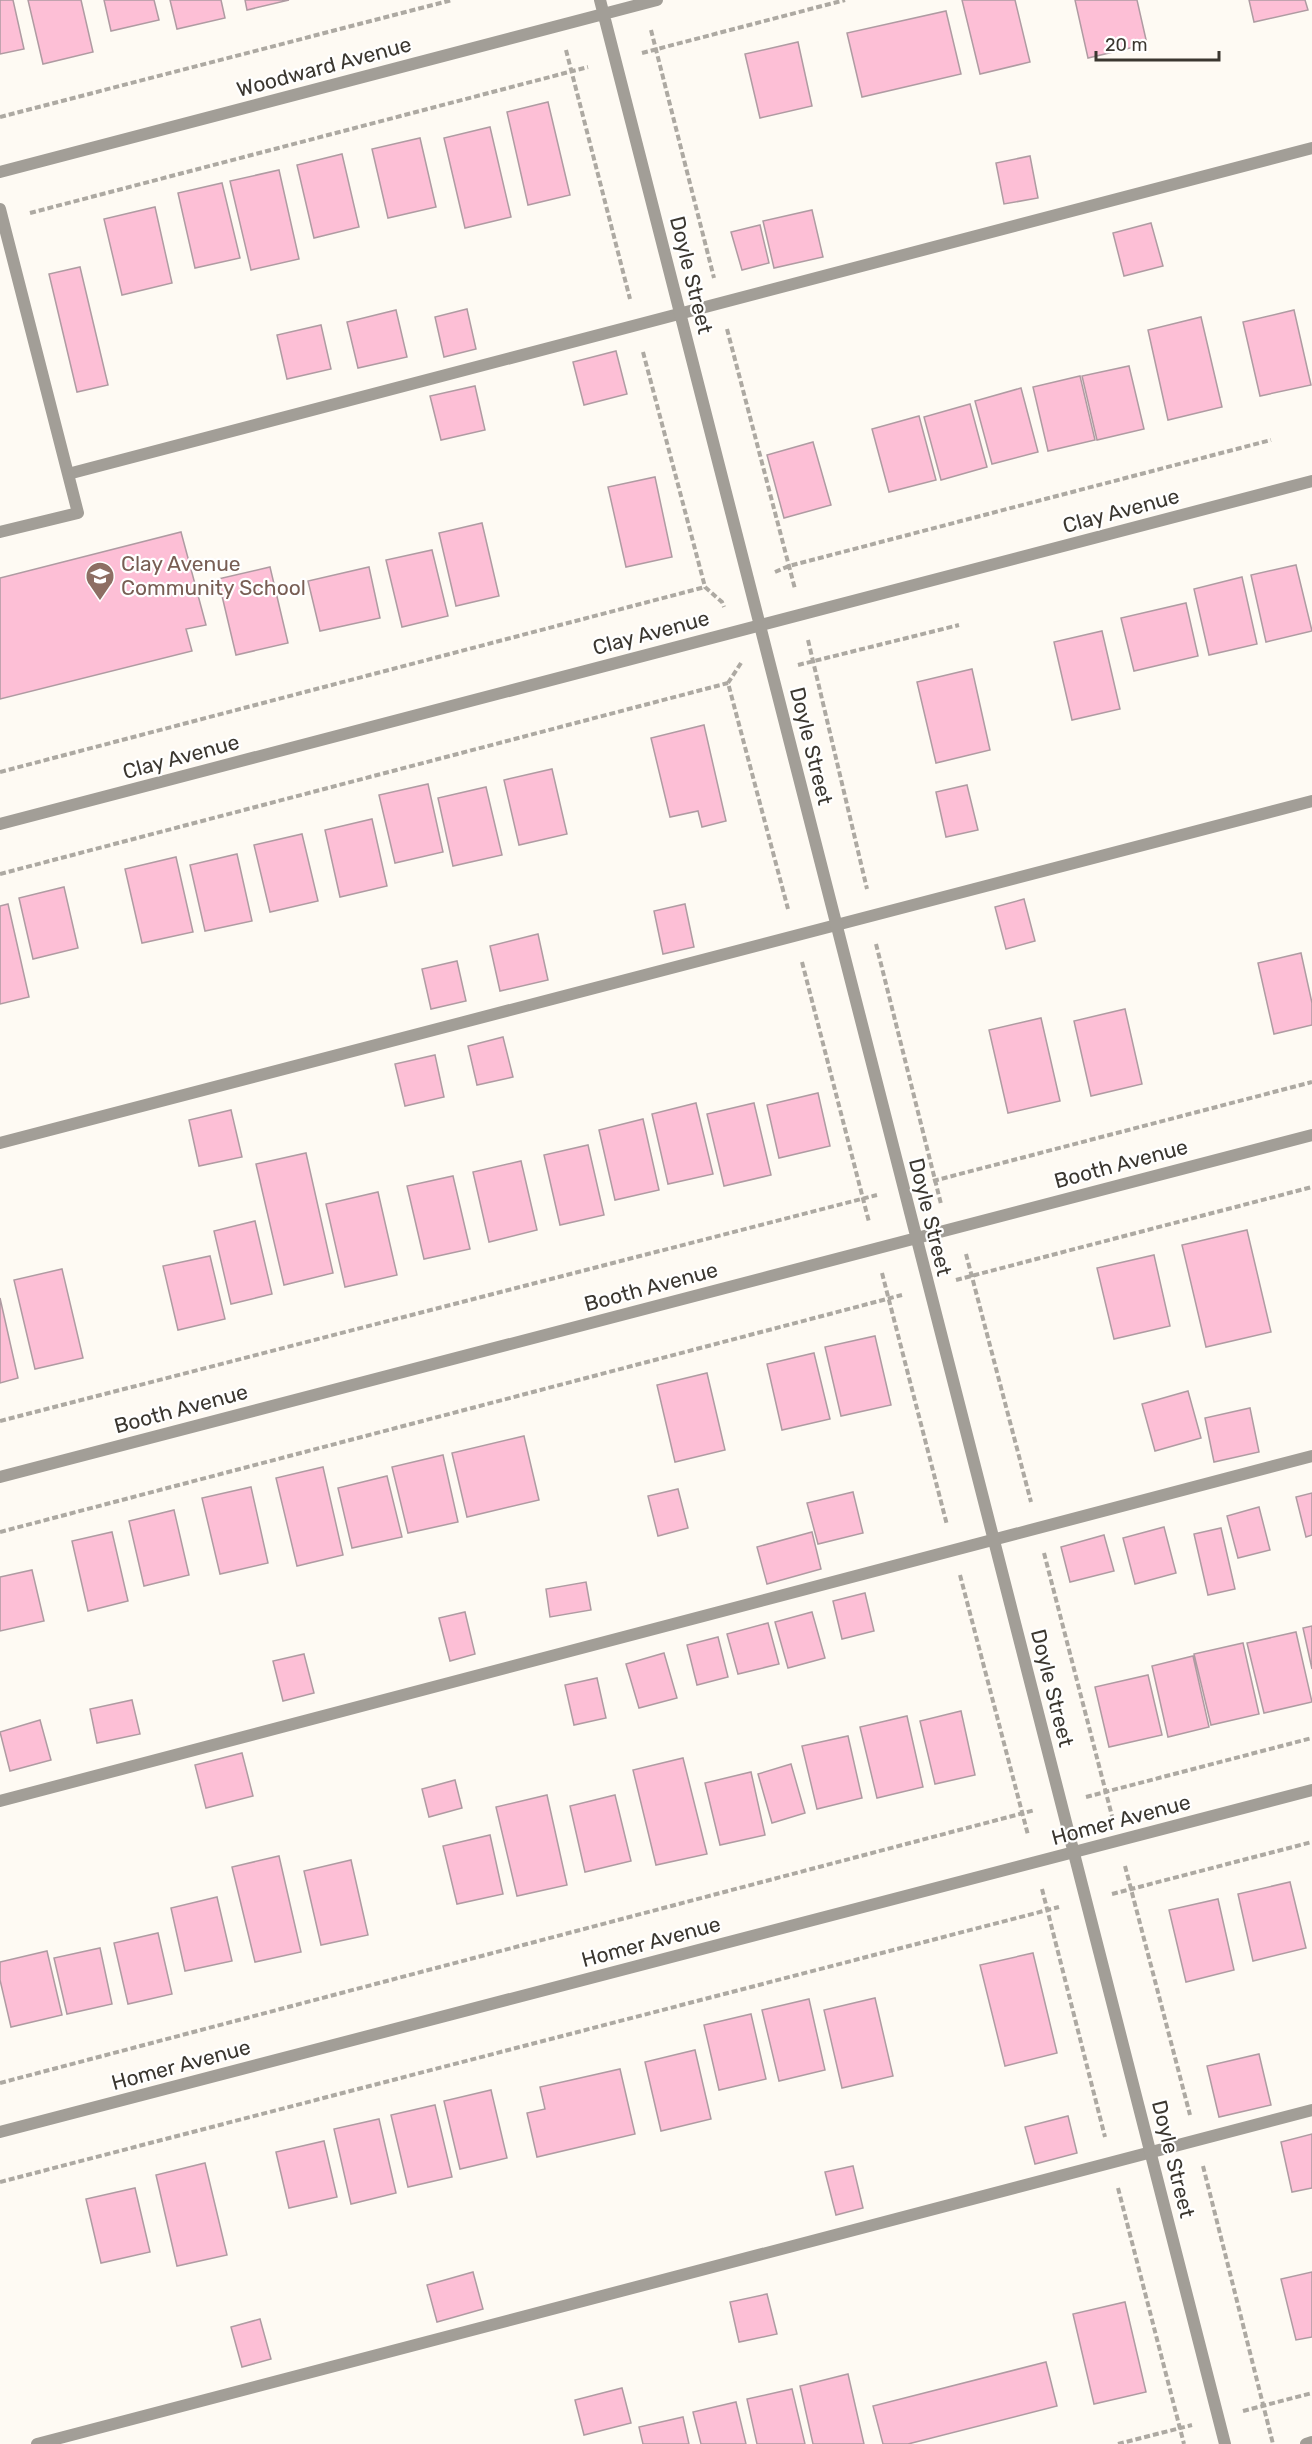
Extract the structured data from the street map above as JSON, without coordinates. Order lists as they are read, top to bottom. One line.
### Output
{"streets":{"street":["Woodward Avenue","Doyle Street","Clay Avenue","Booth Avenue","Homer Avenue"]},"crossings":[["Woodward Avenue","Doyle Street"],["Doyle Street","Clay Avenue"],["Doyle Street","Booth Avenue"],["Doyle Street","Homer Avenue"]],"places":{"school or university":["Clay Avenue Community School"]},"scale_bar":"20 m"}
